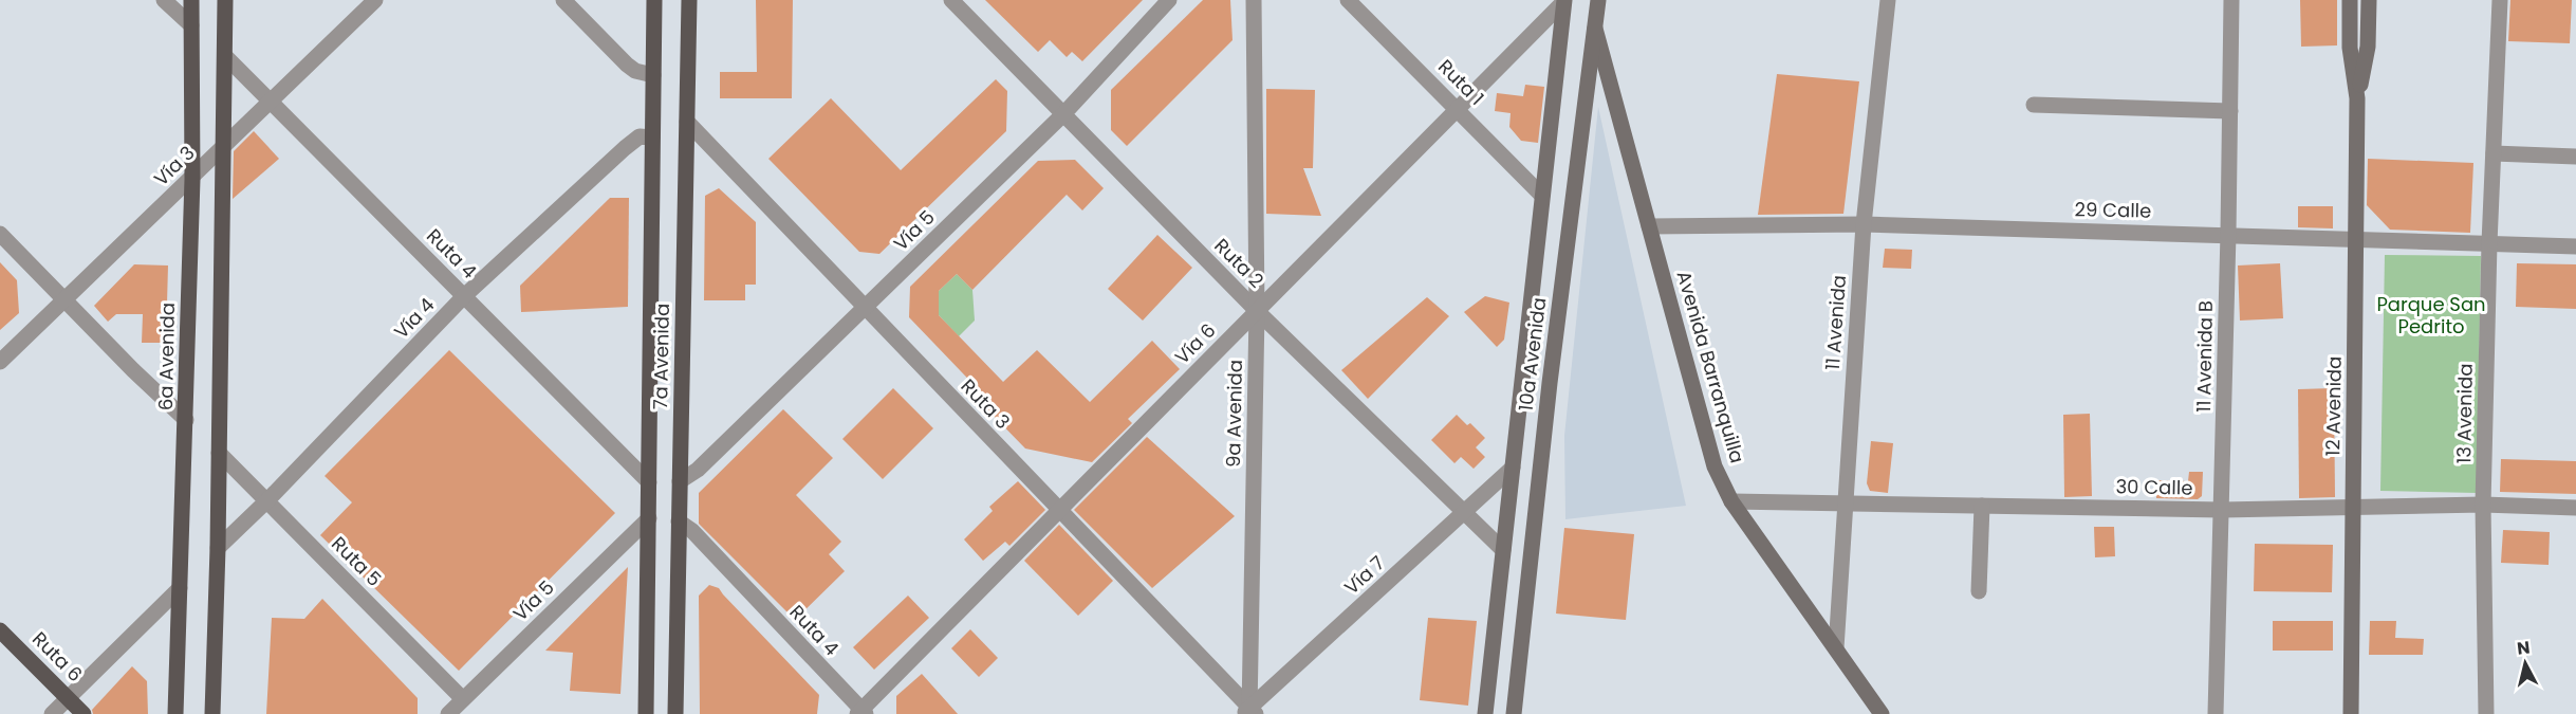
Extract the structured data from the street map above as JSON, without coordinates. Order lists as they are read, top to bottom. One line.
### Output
{"streets":{"main road":["10a Avenida","6a Avenida","7a Avenida","Avenida Barranquilla","12 Avenida","Ruta 6"],"street":["Ruta 1","Vía 3","29 Calle","Vía 5","Ruta 4","Ruta 2","Vía 4","11 Avenida","Vía 6","11 Avenida B","Ruta 3","9a Avenida","13 Avenida","30 Calle","Ruta 5","Vía 7"]},"crossings":[["Ruta 1","Vía 6"],["Ruta 1","10a Avenida"],["Vía 3","Ruta 4"],["Vía 3","6a Avenida"],["29 Calle","11 Avenida"],["29 Calle","11 Avenida B"],["29 Calle","Avenida Barranquilla"],["29 Calle","12 Avenida"],["29 Calle","13 Avenida"],["Vía 5","Ruta 2"],["Vía 5","7a Avenida"],["Vía 5","Ruta 3"],["Vía 5","Ruta 5"],["Ruta 4","Vía 4"],["Ruta 4","Vía 6"],["Ruta 4","7a Avenida"],["Ruta 2","Vía 6"],["Ruta 2","10a Avenida"],["Ruta 2","9a Avenida"],["Ruta 2","Vía 7"],["Vía 4","7a Avenida"],["Vía 4","Ruta 5"],["11 Avenida","Avenida Barranquilla"],["11 Avenida","30 Calle"],["Vía 6","10a Avenida"],["Vía 6","Ruta 3"],["Vía 6","9a Avenida"],["10a Avenida","Avenida Barranquilla"],["10a Avenida","Vía 7"],["7a Avenida","Ruta 3"],["11 Avenida B","30 Calle"],["Avenida Barranquilla","30 Calle"],["Ruta 3","9a Avenida"],["Ruta 3","Vía 7"],["12 Avenida","30 Calle"],["9a Avenida","Vía 7"],["13 Avenida","30 Calle"]],"parks":["Parque San Pedrito"],"north":"top"}
